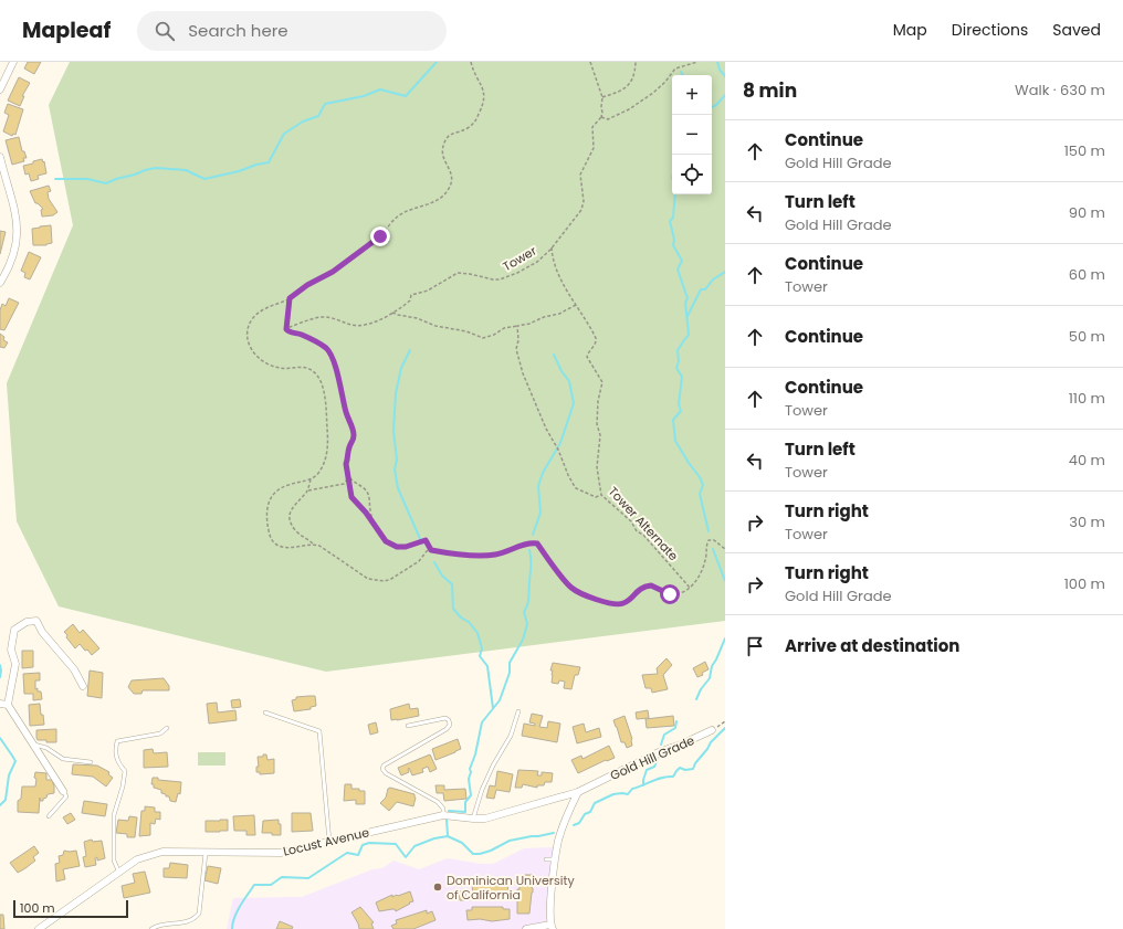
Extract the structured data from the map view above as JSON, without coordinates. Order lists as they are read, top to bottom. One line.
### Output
{"streets":{"street":["Gold Hill Grade","Locust Avenue"],"path":["Tower","Tower Alternate"]},"crossings":[["Tower","Tower Alternate"],["Gold Hill Grade","Locust Avenue"]],"places":["Dominican University of California"],"scale_bar":"100 m","page":{"header":"Mapleaf","search":"Search here","nav":["Map","Directions","Saved"],"heading":["8 min","Walk · 630 m"],"map_buttons":["+","−"],"list":[["Continue","Gold Hill Grade","150 m"],["Turn left","Gold Hill Grade","90 m"],["Continue","Tower","60 m"],["Continue","50 m"],["Continue","Tower","110 m"],["Turn left","Tower","40 m"],["Turn right","Tower","30 m"],["Turn right","Gold Hill Grade","100 m"],"Arrive at destination"],"scale":"100 m"}}
